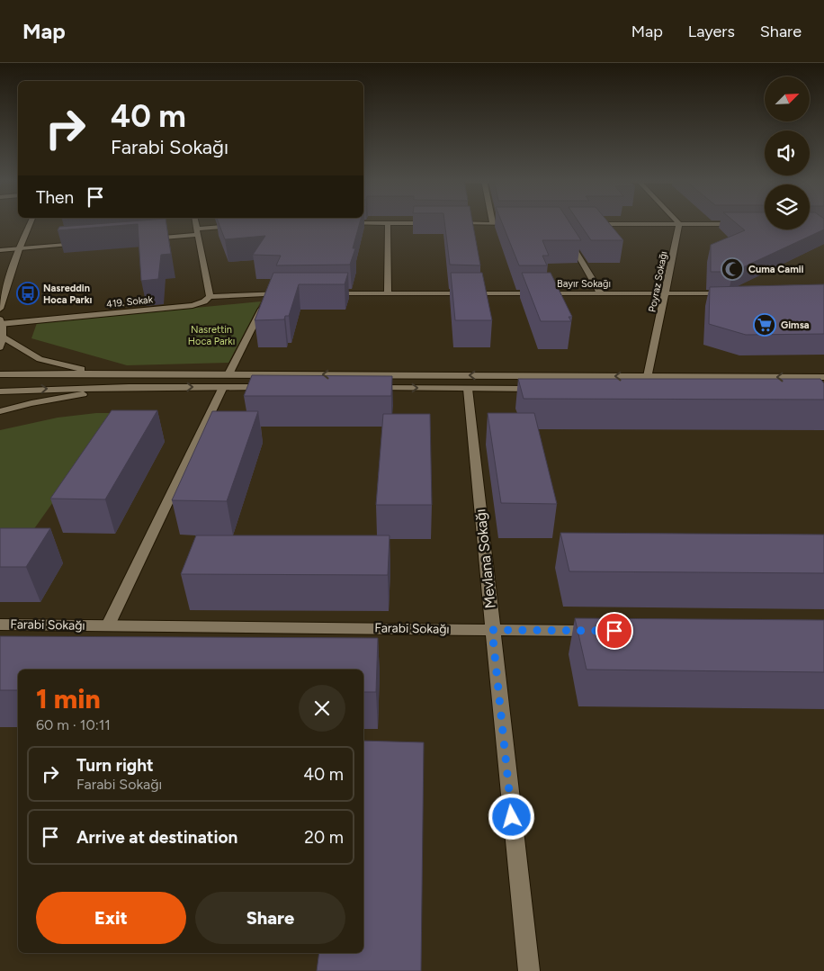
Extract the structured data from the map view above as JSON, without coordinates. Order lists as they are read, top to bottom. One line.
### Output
{"streets":{"street":["Poyraz Sokağı","Bayır Sokağı","419. Sokak","Mevlana Sokağı","Farabi Sokağı"]},"crossings":[["Poyraz Sokağı","Bayır Sokağı"],["Mevlana Sokağı","Farabi Sokağı"]],"parks":["Nasrettin Hoca Parkı"],"places":{"mosque":["Cuma Camii"],"bus stop":["Nasreddin Hoca Parkı"],"supermarket":["Gimsa"]},"north":"top right","page":{"header":"Map","nav":["Map","Layers","Share"],"turn":["40 m","Farabi Sokağı"],"then":"Then","heading":["1 min","60 m · 10:11"],"list":[{"name":"Turn right","note":"Farabi Sokağı","value":"40 m"},{"name":"Arrive at destination","value":"20 m"}],"buttons":["Exit","Share"]}}
